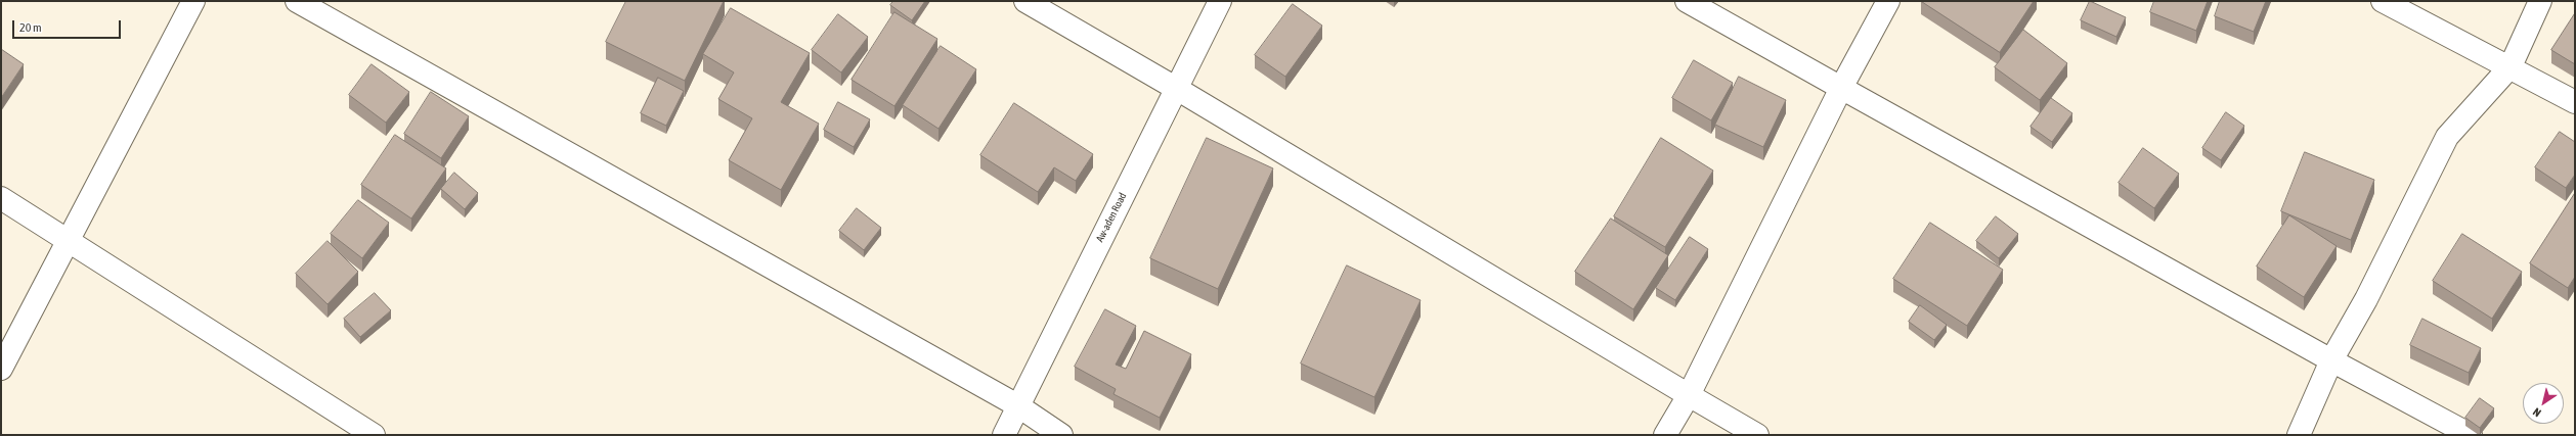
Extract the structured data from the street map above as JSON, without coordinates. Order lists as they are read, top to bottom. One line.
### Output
{"streets":{"street":["Aw-aden Road"]},"scale_bar":"20 m","north":"bottom left"}
